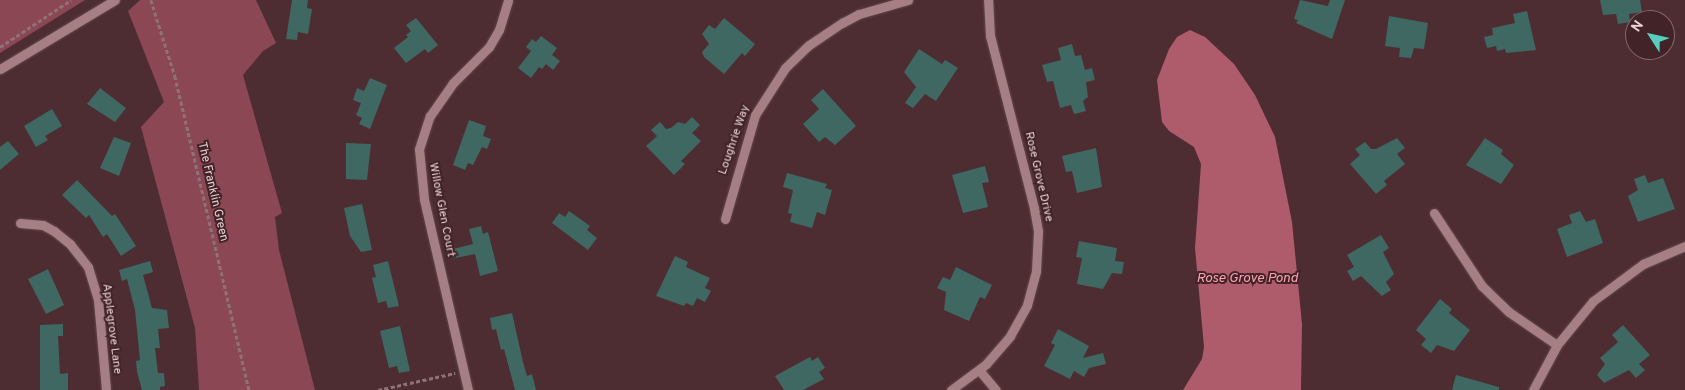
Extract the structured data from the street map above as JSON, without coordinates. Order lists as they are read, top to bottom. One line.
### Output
{"streets":{"street":["Loughrie Way","Rose Grove Drive","Willow Glen Court","Applegrove Lane"],"path":["The Franklin Green"]},"water":["Rose Grove Pond"],"north":"top left"}
